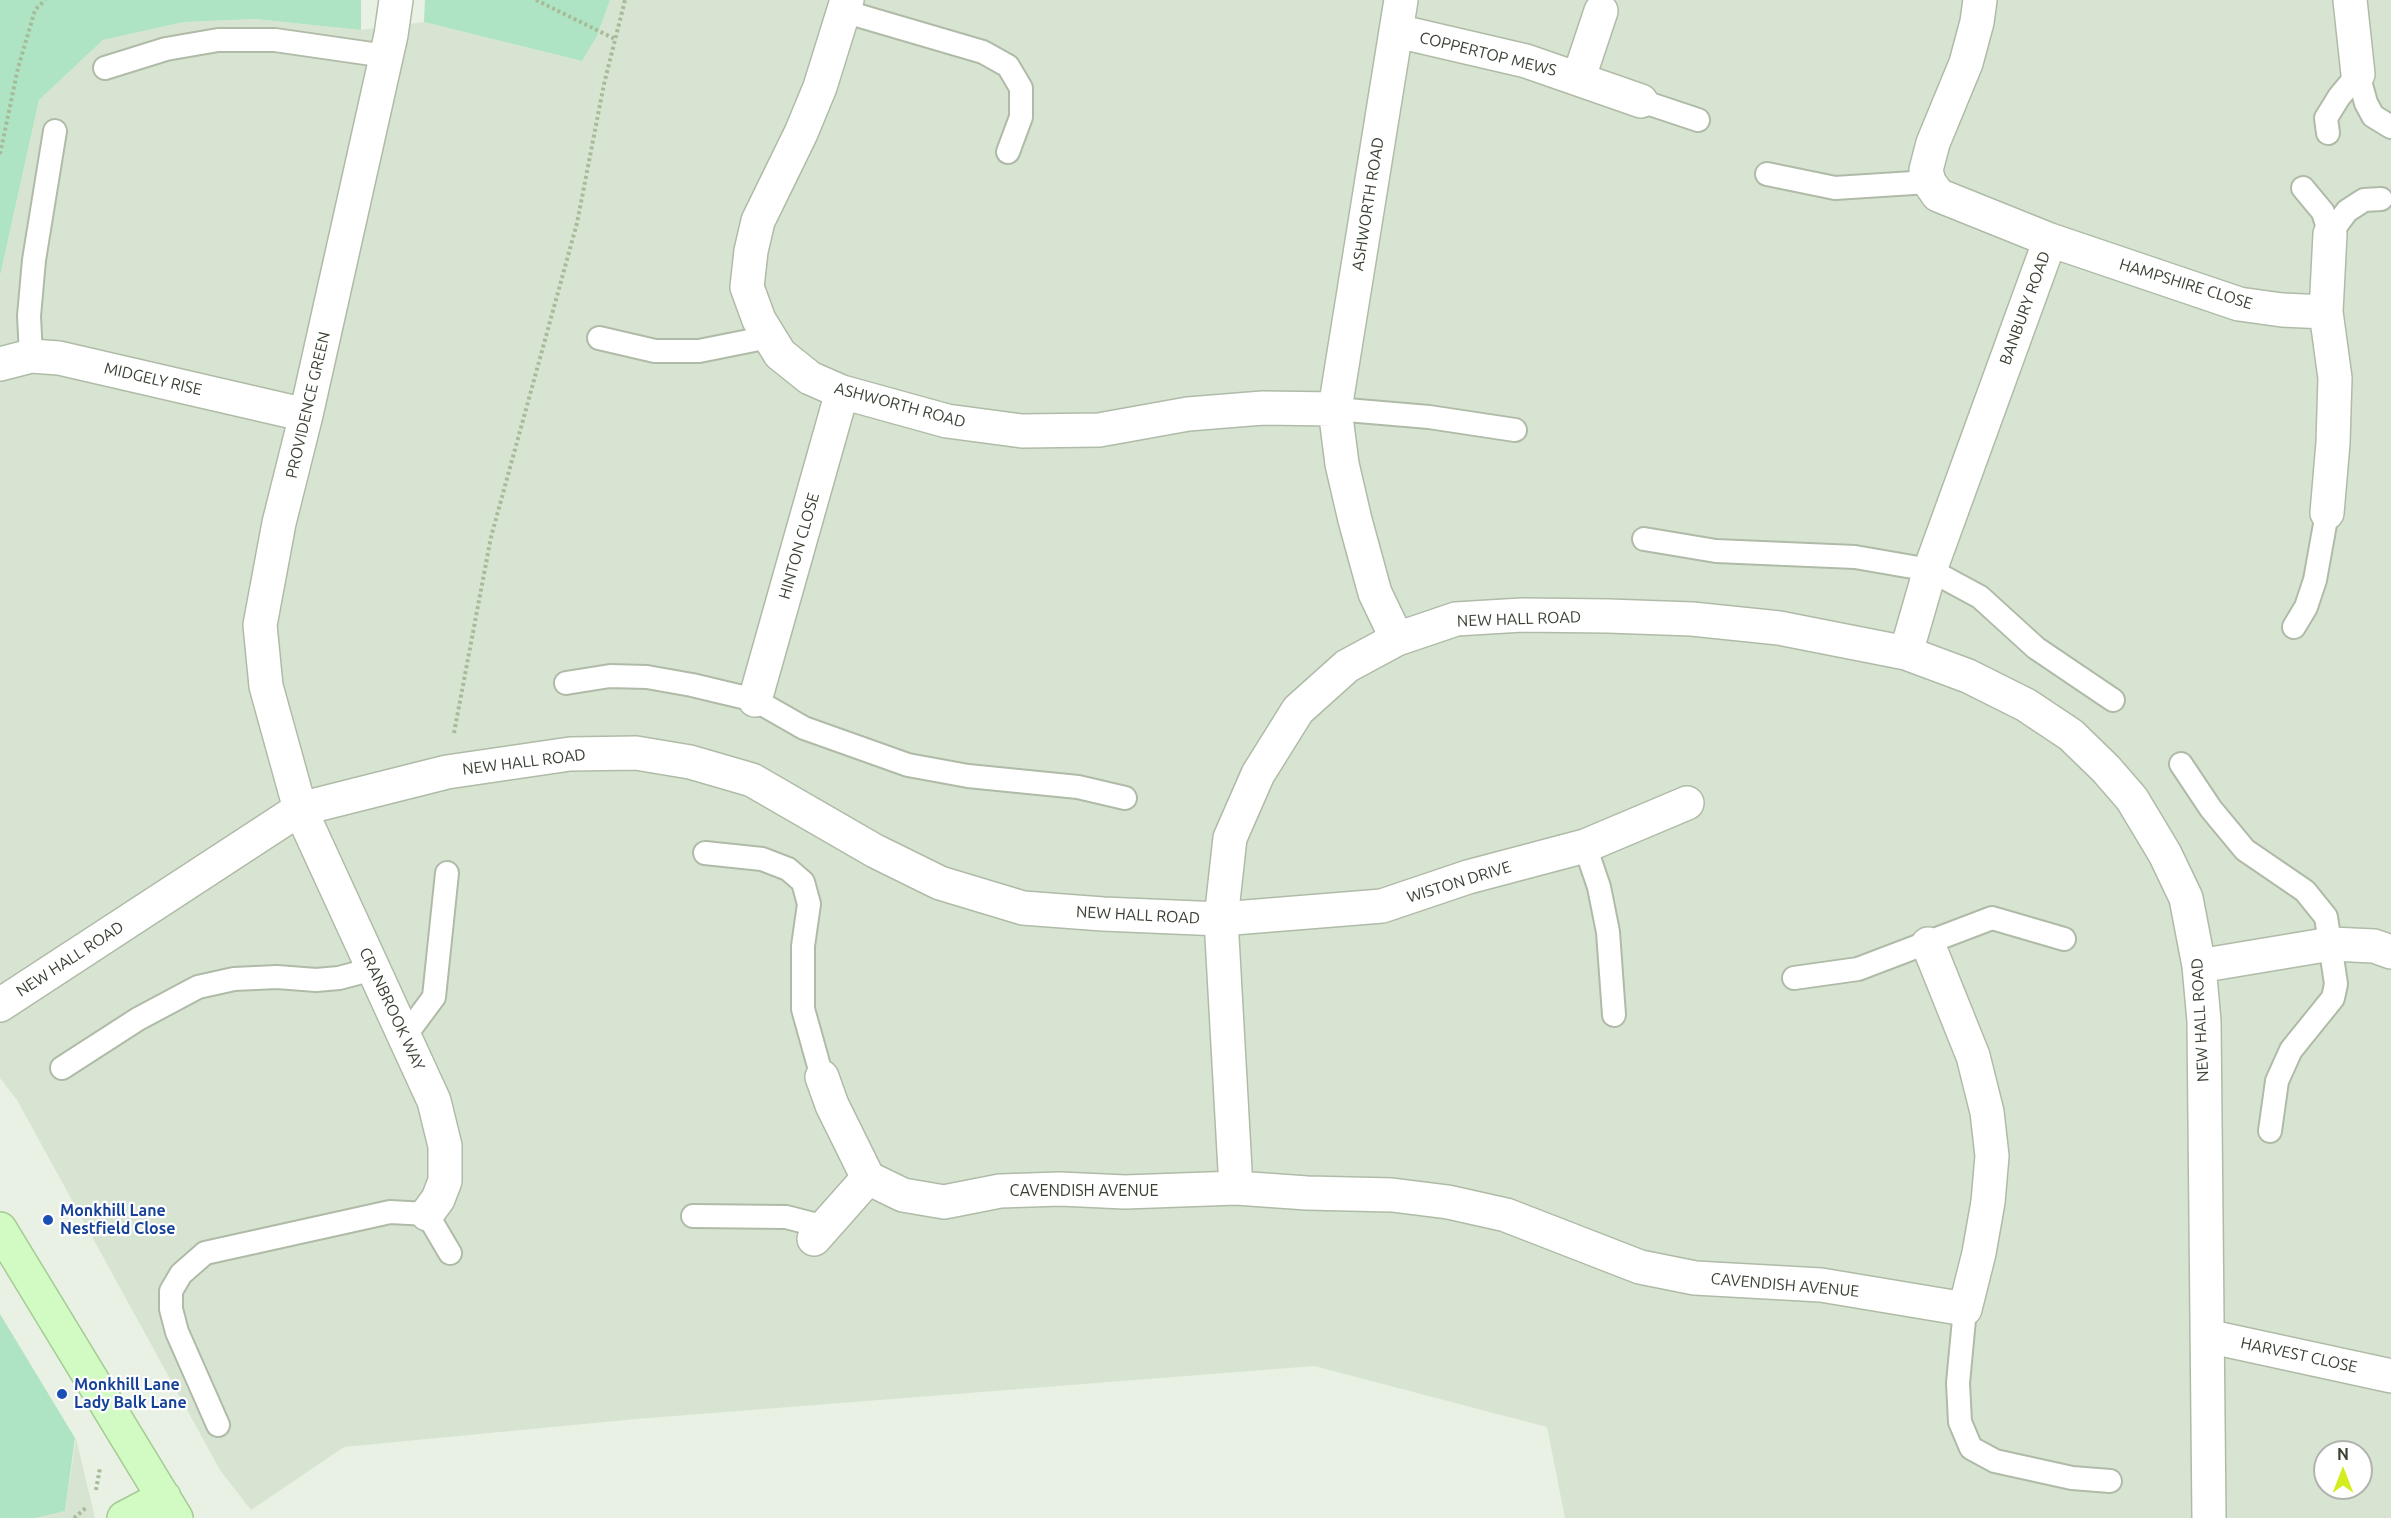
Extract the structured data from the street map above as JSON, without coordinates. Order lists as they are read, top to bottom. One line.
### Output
{"streets":{"street":["COPPERTOP MEWS","ASHWORTH ROAD","HAMPSHIRE CLOSE","BANBURY ROAD","MIDGELY RISE","PROVIDENCE GREEN","HINTON CLOSE","NEW HALL ROAD","WISTON DRIVE","CRANBROOK WAY","CAVENDISH AVENUE","HARVEST CLOSE"]},"crossings":[["COPPERTOP MEWS","ASHWORTH ROAD"],["ASHWORTH ROAD","HINTON CLOSE"],["ASHWORTH ROAD","NEW HALL ROAD"],["HAMPSHIRE CLOSE","BANBURY ROAD"],["BANBURY ROAD","NEW HALL ROAD"],["MIDGELY RISE","PROVIDENCE GREEN"],["PROVIDENCE GREEN","NEW HALL ROAD"],["PROVIDENCE GREEN","CRANBROOK WAY"],["NEW HALL ROAD","WISTON DRIVE"],["NEW HALL ROAD","CRANBROOK WAY"],["NEW HALL ROAD","HARVEST CLOSE"]],"places":["Monkhill Lane Nestfield Close","Monkhill Lane Lady Balk Lane"],"north":"top"}
